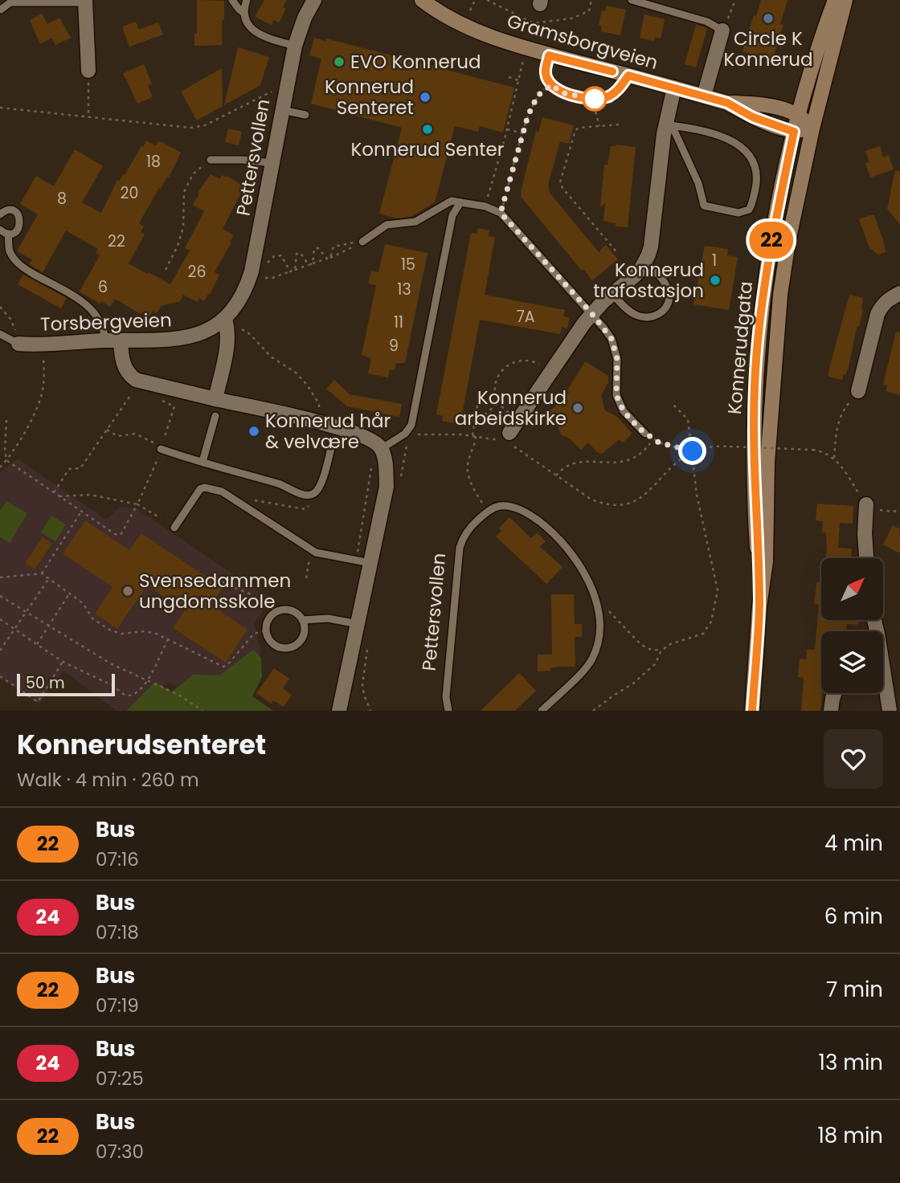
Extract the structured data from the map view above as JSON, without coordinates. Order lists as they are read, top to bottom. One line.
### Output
{"streets":{"main road":["Gramsborgveien","Konnerudgata"],"street":["Pettersvollen","Torsbergveien"]},"crossings":[["Gramsborgveien","Konnerudgata"],["Pettersvollen","Torsbergveien"]],"places":["Circle K Konnerud","EVO Konnerud","Konnerud Senteret","Konnerud Senter","Konnerud trafostasjon","Konnerud arbeidskirke","Konnerud hår & velvære","Svensedammen ungdomsskole"],"lines":["bus line 22"],"house_numbers":["18","20","8","22","1","15","26","6","13","7A","11","9"],"scale_bar":"50 m","north":"top right","page":{"on_map":"22","scale":"50 m","heading":["Konnerudsenteret","Walk · 4 min · 260 m"],"list":[{"mark":"22","name":"Bus","note":"07:16","value":"4 min"},{"mark":"24","name":"Bus","note":"07:18","value":"6 min"},{"mark":"22","name":"Bus","note":"07:19","value":"7 min"},{"mark":"24","name":"Bus","note":"07:25","value":"13 min"},{"mark":"22","name":"Bus","note":"07:30","value":"18 min"}]}}
